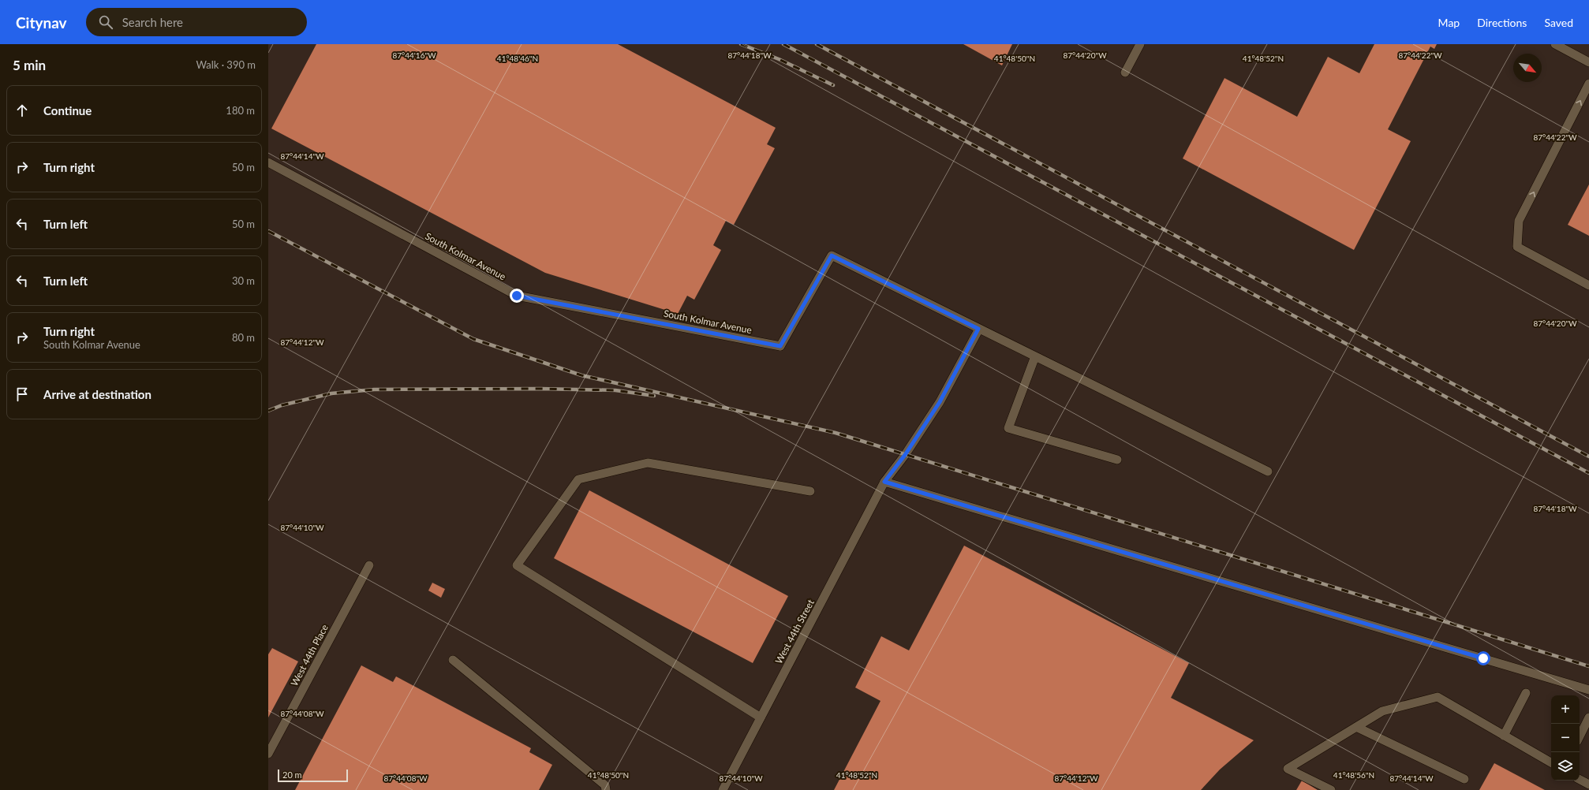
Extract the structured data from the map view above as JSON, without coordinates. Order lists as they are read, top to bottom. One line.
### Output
{"streets":{"street":["South Kolmar Avenue","West 44th Street","West 44th Place"]},"crossings":[["South Kolmar Avenue","West 44th Street"]],"scale_bar":"20 m","north":"bottom right","page":{"header":"Citynav","search":"Search here","nav":["Map","Directions","Saved"],"heading":["5 min","Walk · 390 m"],"list":[["Continue","180 m"],["Turn right","50 m"],["Turn left","50 m"],["Turn left","30 m"],["Turn right","South Kolmar Avenue","80 m"],"Arrive at destination"],"map_buttons":["+","−"],"scale":"20 m"},"coordinates":["87°44'16\"W","87°44'18\"W","87°44'20\"W","87°44'22\"W","41°48'46\"N","41°48'50\"N","41°48'52\"N","87°44'14\"W","87°44'12\"W","87°44'10\"W","87°44'08\"W","41°48'56\"N"]}
